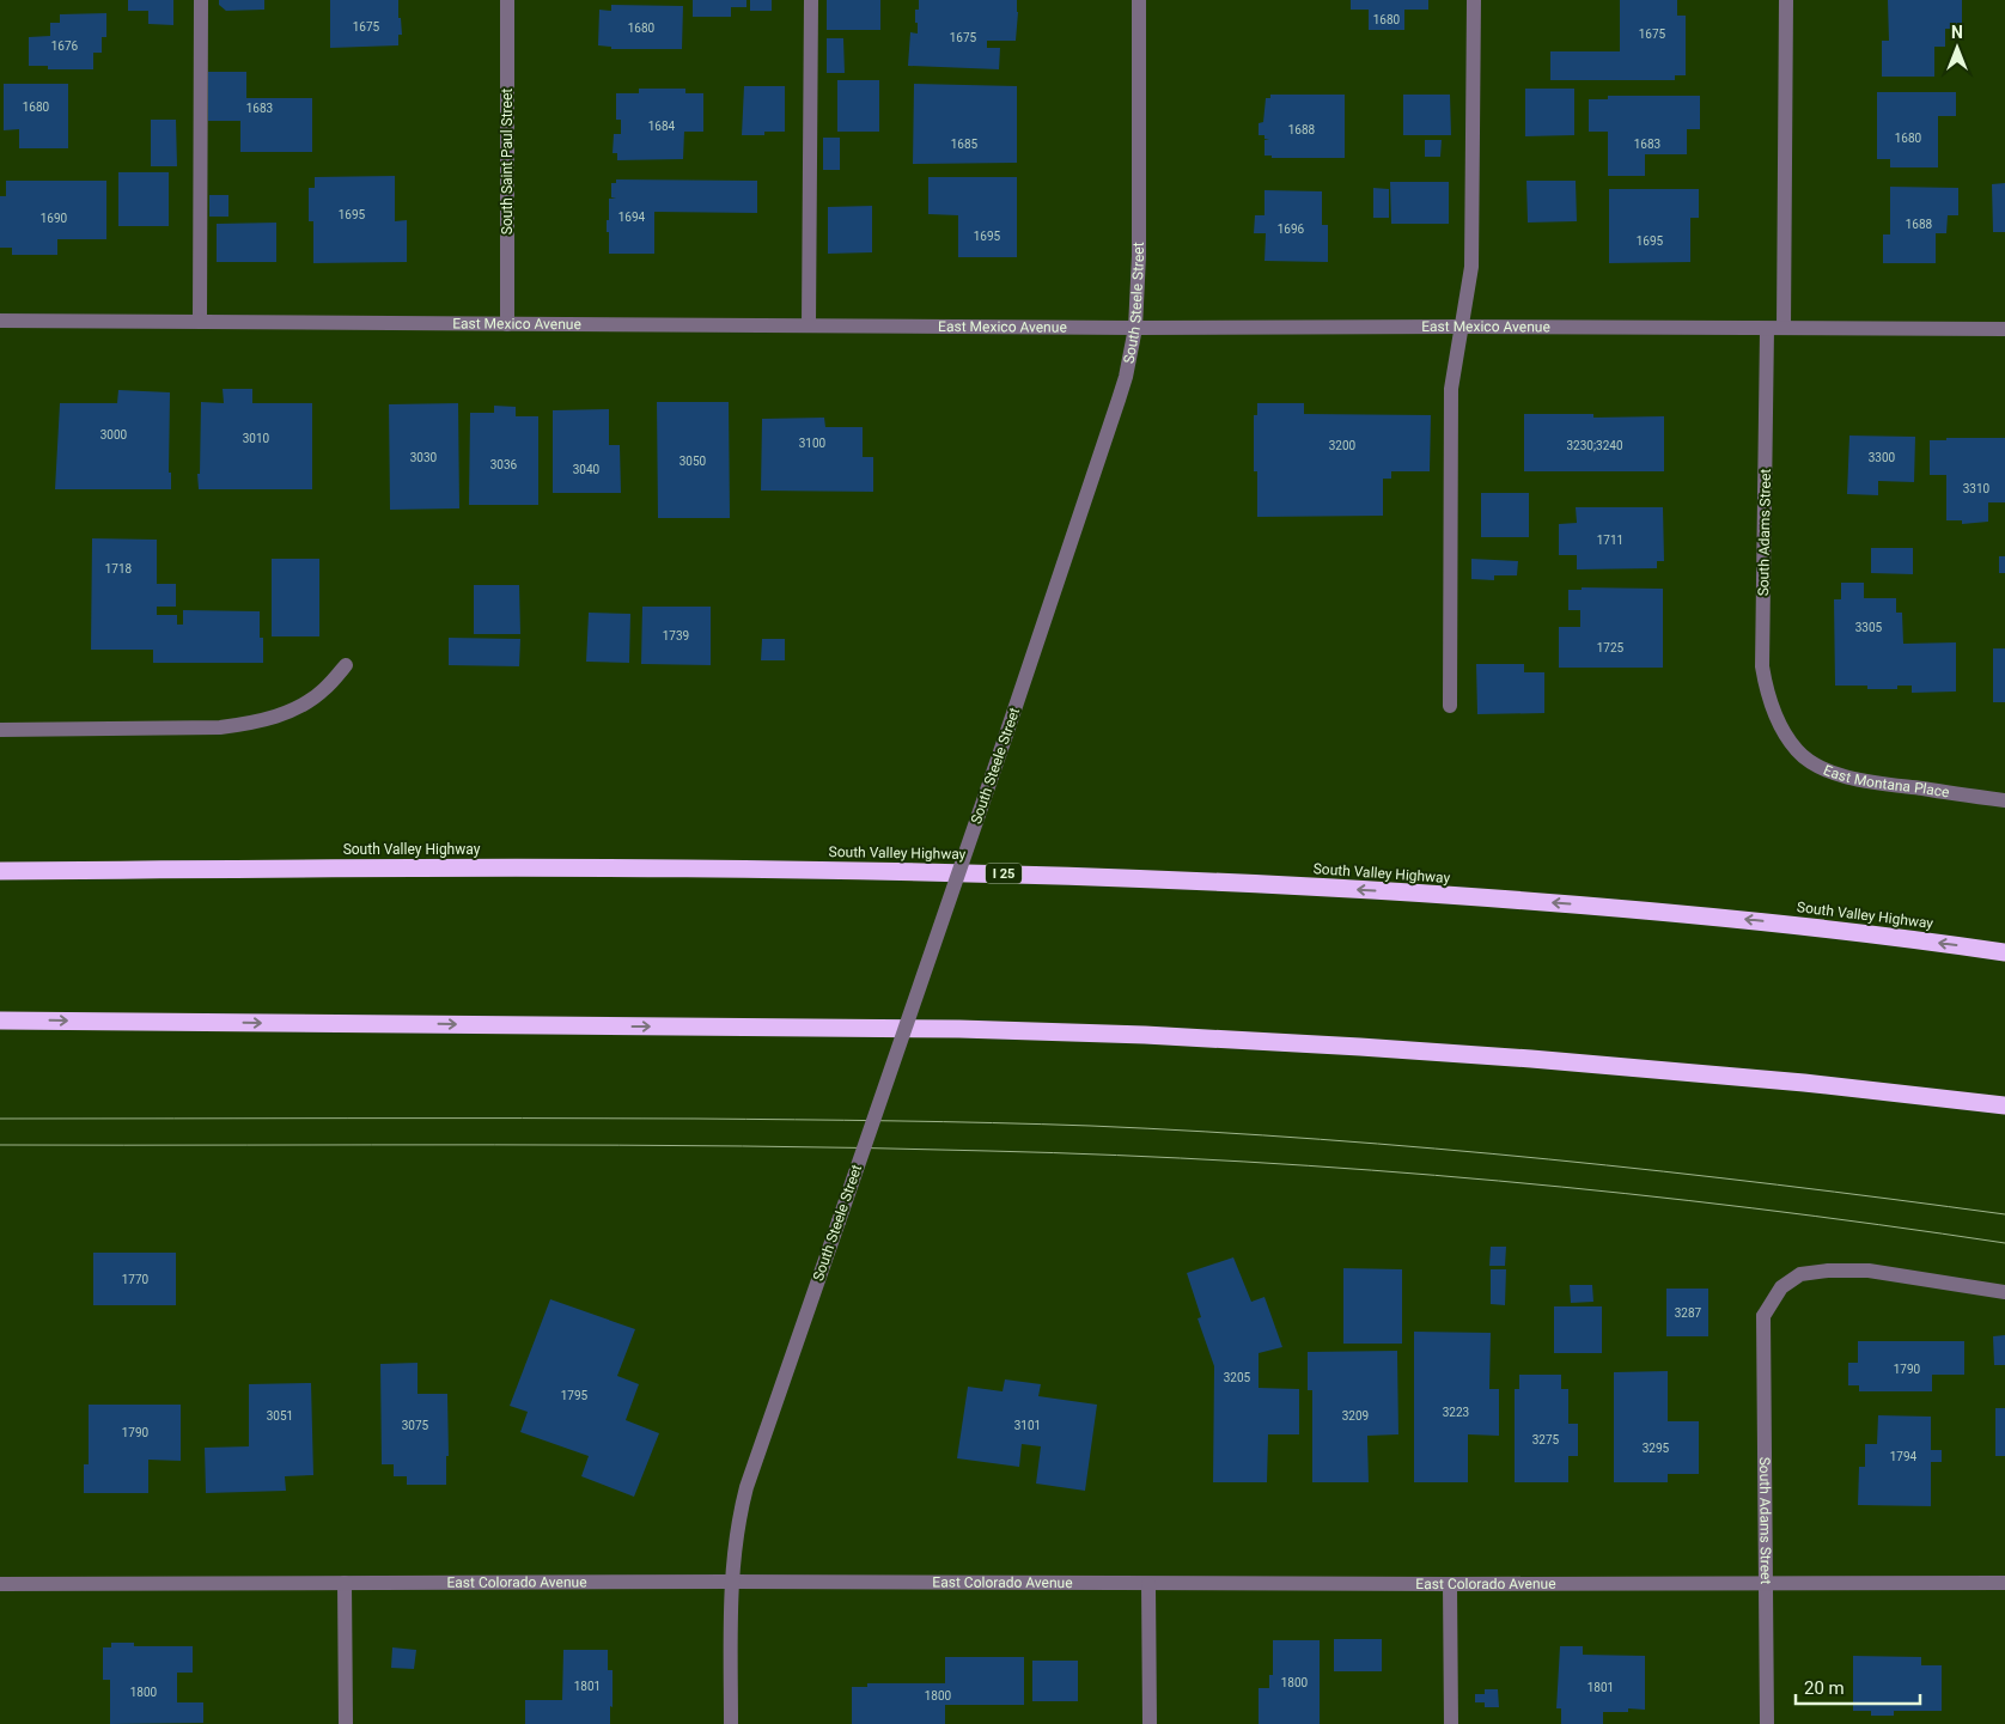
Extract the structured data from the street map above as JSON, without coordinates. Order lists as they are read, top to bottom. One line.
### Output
{"streets":{"highway":["South Valley Highway","I 25"],"street":["South Saint Paul Street","South Steele Street","East Mexico Avenue","South Adams Street","East Montana Place","East Colorado Avenue"]},"crossings":[["South Saint Paul Street","East Mexico Avenue"],["South Steele Street","East Mexico Avenue"],["South Steele Street","East Colorado Avenue"],["East Mexico Avenue","South Adams Street"],["South Adams Street","East Montana Place"],["South Adams Street","East Colorado Avenue"]],"house_numbers":["1680","1675","1680","1675","1675","1676","1680","1683","1684","1688","1680","1685","1683","1695","1694","1690","1688","1696","1695","1695","3000","3010","3100","3200","3230;3240","3030","3300","3050","3036","3040","3310","1711","1718","3305","1739","1725","1770","3287","1790","3205","1795","3223","3051","3209","3075","3101","1790","3275","3295","1794","1800","1801","1801","1800","1800"],"scale_bar":"20 m","north":"top"}
